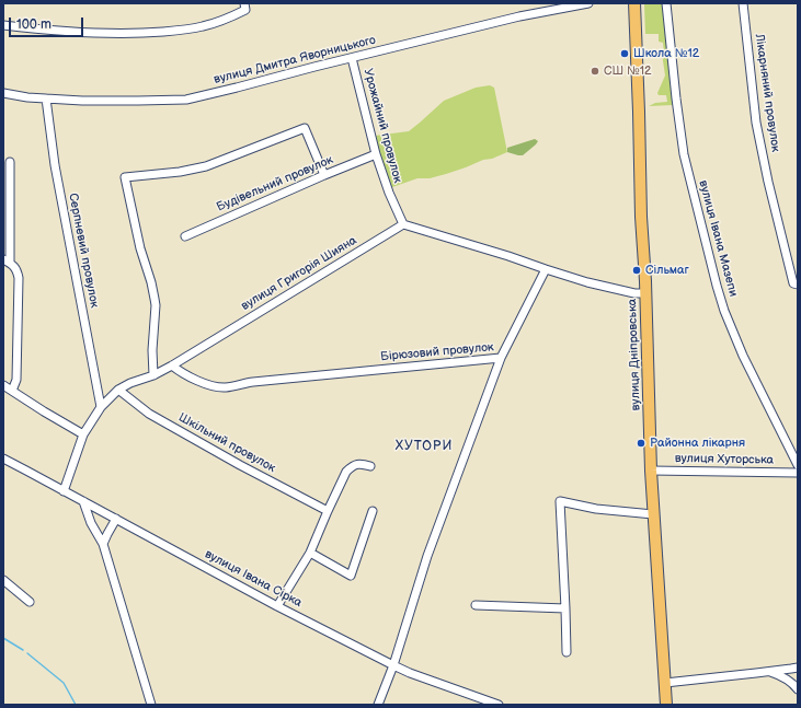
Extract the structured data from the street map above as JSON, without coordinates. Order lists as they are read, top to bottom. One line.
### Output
{"streets":{"highway":["вулиця Дніпровська"],"street":["вулиця Дмитра Яворницького","Лікарняний провулок","Урожайний провулок","Будівельний провулок","вулиця Івана Мазепи","Серпневий провулок","вулиця Григорія Шияна","Бірюзовий провулок","Шкільний провулок","вулиця Хуторська","вулиця Івана Сірка"]},"crossings":[["вулиця Дмитра Яворницького","Урожайний провулок"],["вулиця Дмитра Яворницького","Серпневий провулок"],["Урожайний провулок","Будівельний провулок"],["Урожайний провулок","вулиця Григорія Шияна"],["Серпневий провулок","вулиця Григорія Шияна"],["вулиця Григорія Шияна","Бірюзовий провулок"],["вулиця Григорія Шияна","Шкільний провулок"],["вулиця Григорія Шияна","вулиця Івана Сірка"],["Бірюзовий провулок","вулиця Івана Сірка"],["вулиця Дніпровська","вулиця Хуторська"]],"districts":["ХУТОРИ"],"places":["Школа №12","СШ №12","Сільмаг","Районна лікарня"],"scale_bar":"100 m"}
